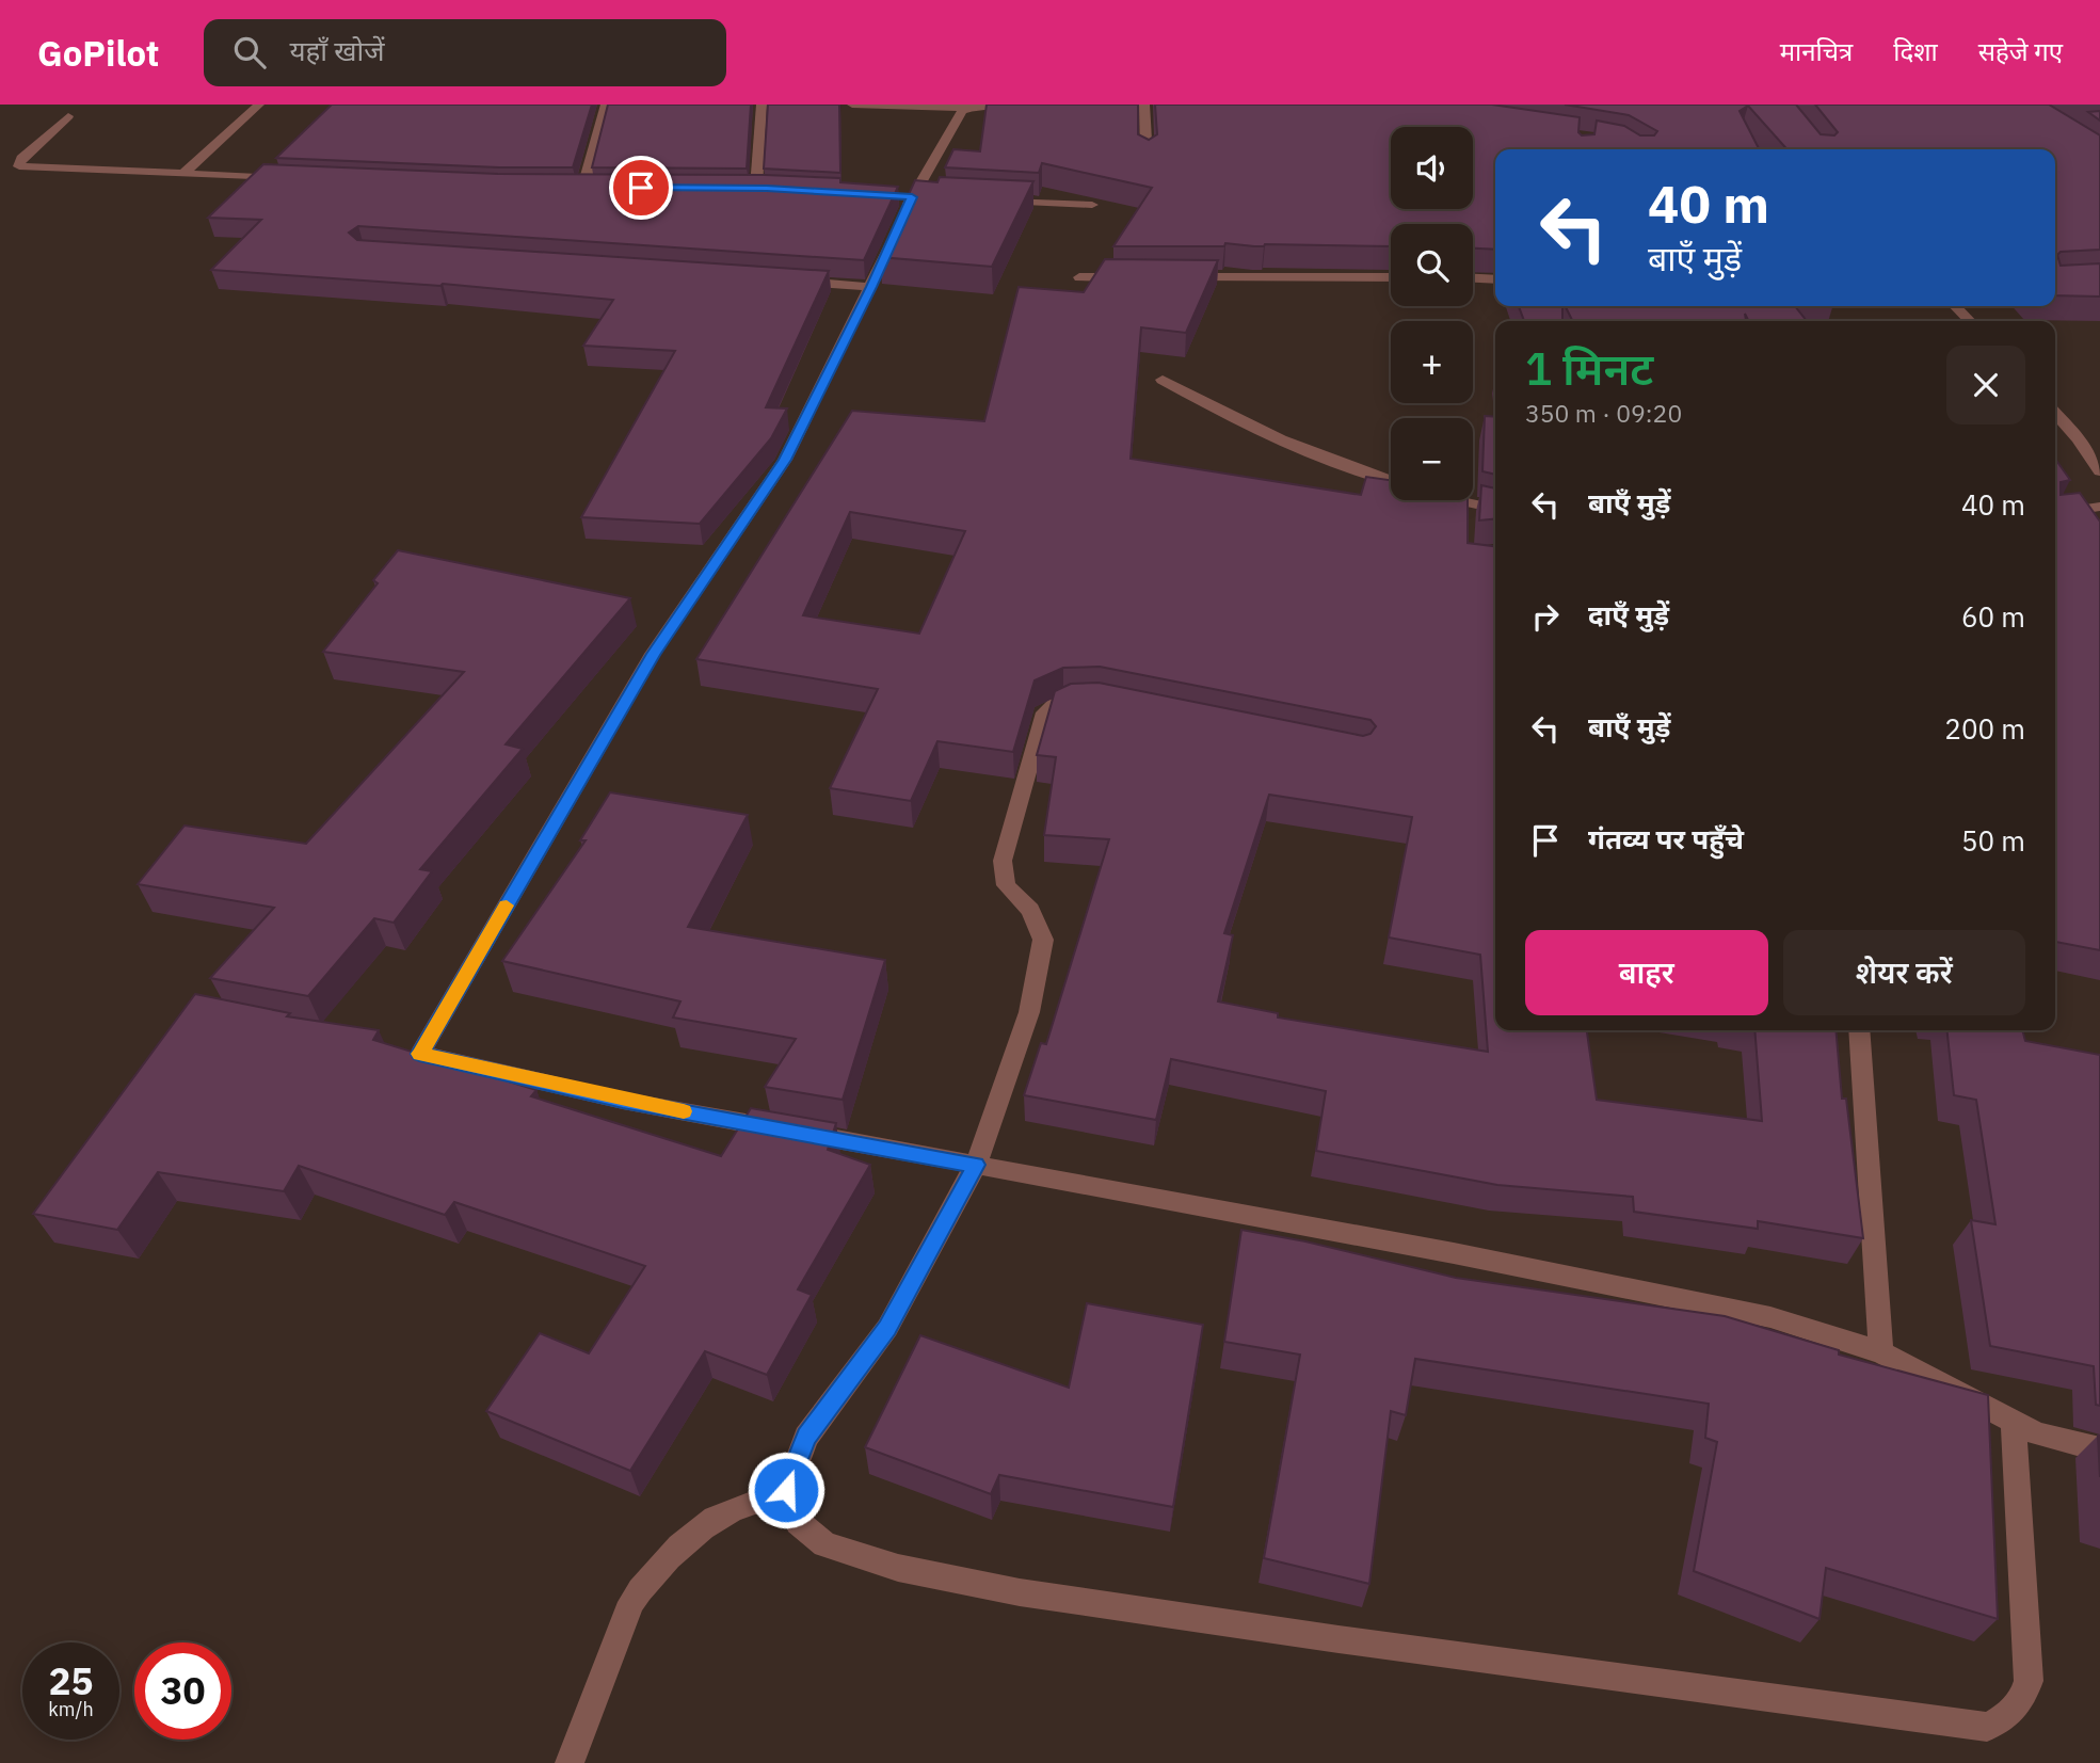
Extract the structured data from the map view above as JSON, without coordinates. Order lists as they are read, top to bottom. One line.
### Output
{"page":{"header":"GoPilot","search":"यहाँ खोजें","nav":["मानचित्र","दिशा","सहेजे गए"],"map_buttons":["+","−"],"turn":["40 m","बाएँ मुड़ें"],"heading":["1 मिनट","350 m · 09:20"],"list":[{"name":"बाएँ मुड़ें","value":"40 m"},{"name":"दाएँ मुड़ें","value":"60 m"},{"name":"बाएँ मुड़ें","value":"200 m"},{"name":"गंतव्य पर पहुँचे","value":"50 m"}],"buttons":["बाहर","शेयर करें"],"speed":"25 km/h","limit":"30"}}
